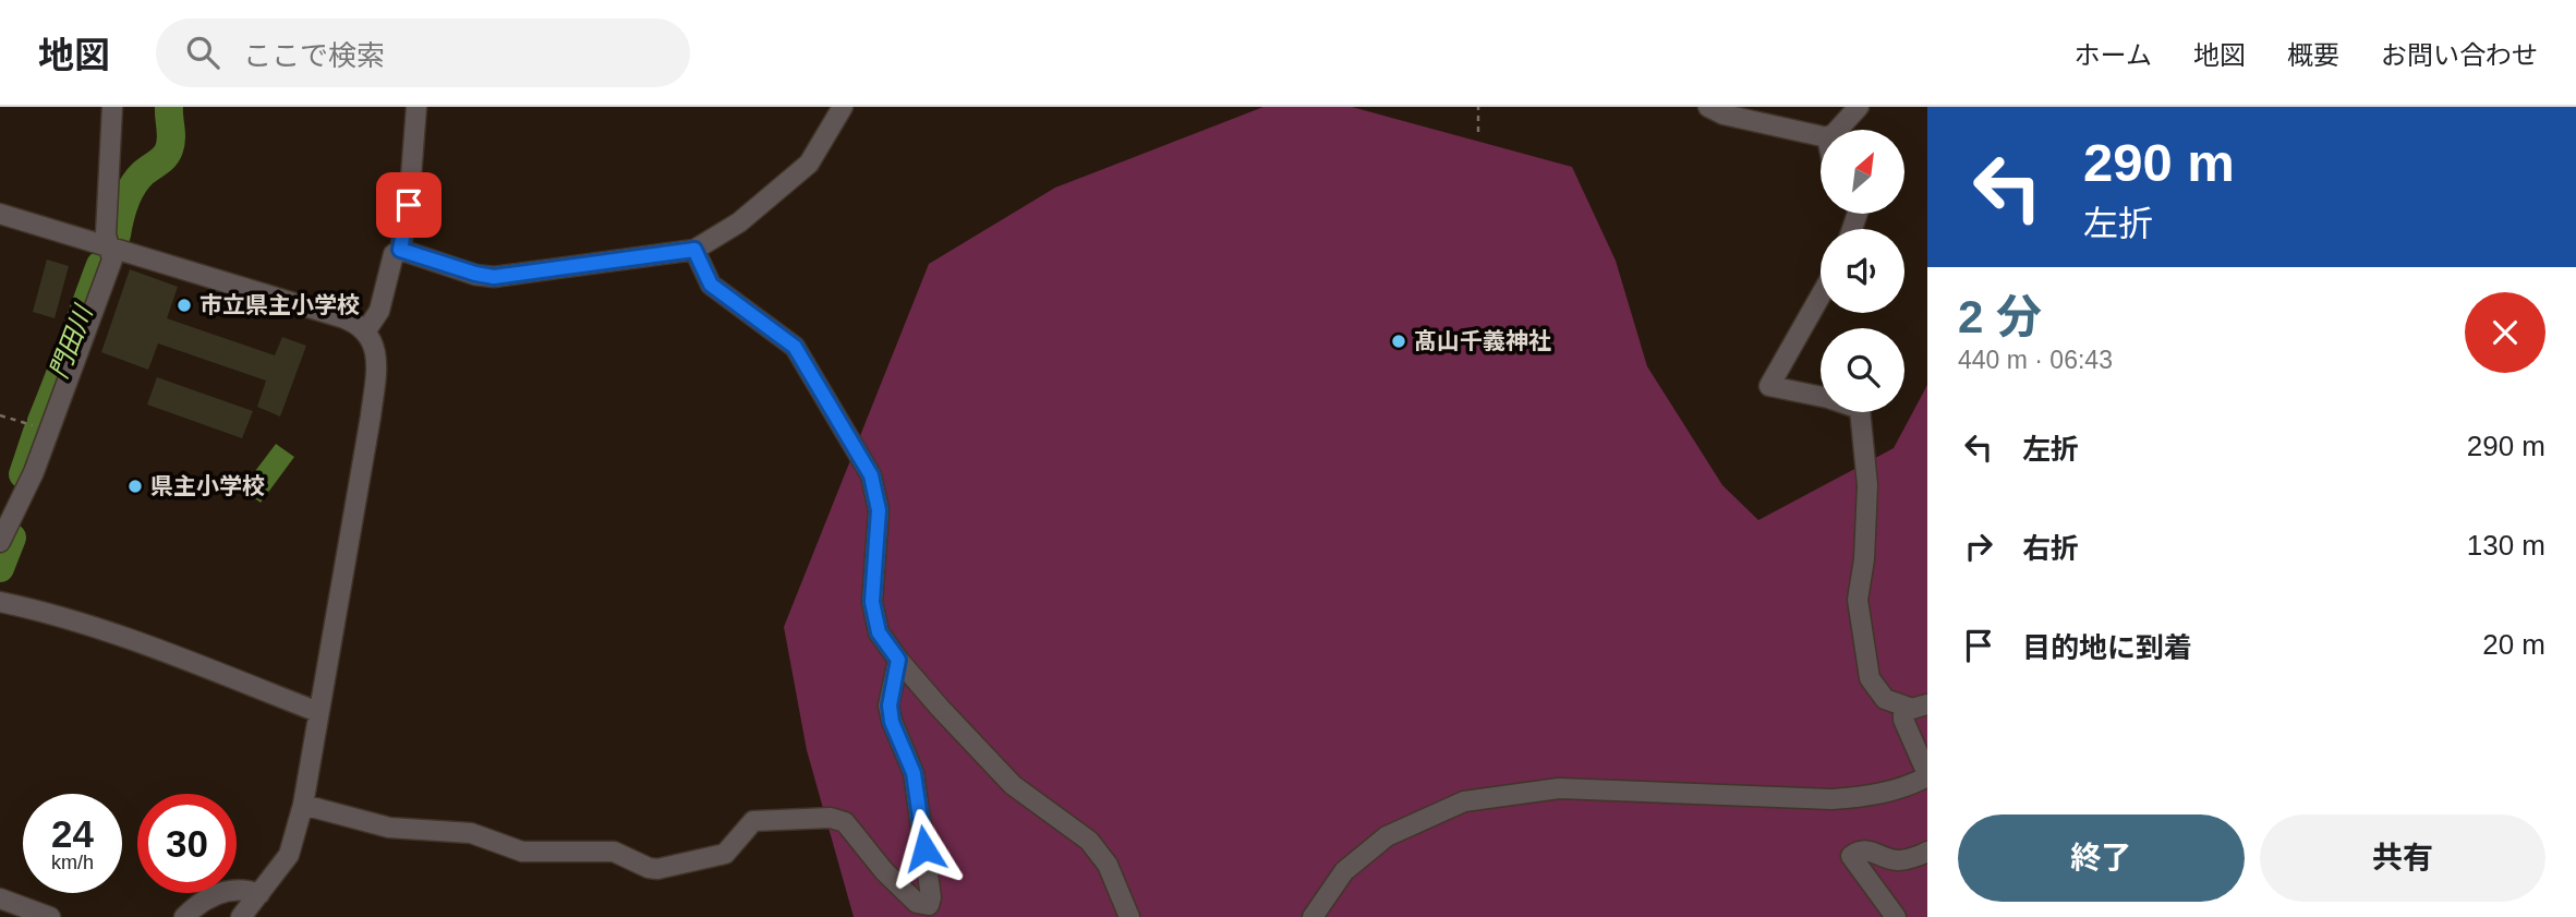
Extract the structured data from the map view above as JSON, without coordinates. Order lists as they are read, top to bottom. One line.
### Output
{"water":["門田川"],"places":["市立県主小学校","髙山千義神社","県主小学校"],"north":"top right","page":{"header":"地図","search":"ここで検索","nav":["ホーム","地図","概要","お問い合わせ"],"turn":["290 m","左折"],"heading":["2 分","440 m · 06:43"],"list":[{"name":"左折","value":"290 m"},{"name":"右折","value":"130 m"},{"name":"目的地に到着","value":"20 m"}],"speed":"24 km/h","limit":"30","buttons":["終了","共有"]}}
